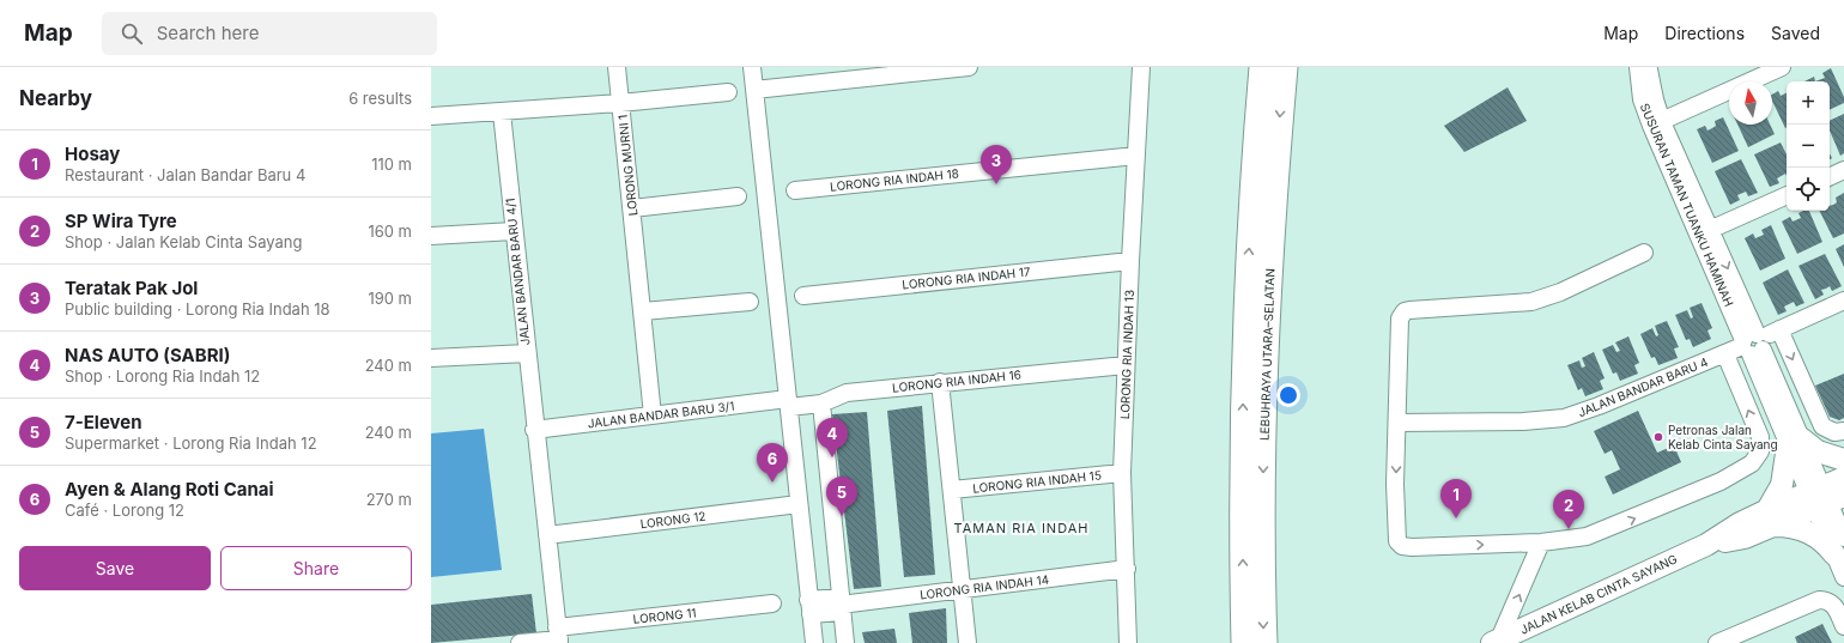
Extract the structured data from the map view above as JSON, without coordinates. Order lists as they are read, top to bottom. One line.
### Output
{"streets":{"highway":["LEBUHRAYA UTARA–SELATAN"],"main road":["JALAN KELAB CINTA SAYANG"],"street":["LORONG MURNI 1","LORONG RIA INDAH 18","SUSURAN TAMAN TUANKU HAMINAH","JALAN BANDAR BARU 4/1","LORONG RIA INDAH 17","LORONG RIA INDAH 13","LORONG RIA INDAH 16","JALAN BANDAR BARU 4","JALAN BANDAR BARU 3/1","LORONG RIA INDAH 15","LORONG 12","LORONG RIA INDAH 14","LORONG 11"]},"crossings":[["LORONG MURNI 1","JALAN BANDAR BARU 4/1"],["LORONG MURNI 1","JALAN BANDAR BARU 3/1"],["LORONG RIA INDAH 18","LORONG RIA INDAH 13"],["SUSURAN TAMAN TUANKU HAMINAH","JALAN BANDAR BARU 4"],["SUSURAN TAMAN TUANKU HAMINAH","JALAN KELAB CINTA SAYANG"],["JALAN BANDAR BARU 4/1","JALAN BANDAR BARU 3/1"],["JALAN BANDAR BARU 4/1","LORONG 12"],["JALAN BANDAR BARU 4/1","LORONG 11"],["LORONG RIA INDAH 17","LORONG RIA INDAH 13"],["LORONG RIA INDAH 13","LORONG RIA INDAH 16"],["LORONG RIA INDAH 13","LORONG RIA INDAH 15"],["LORONG RIA INDAH 13","LORONG RIA INDAH 14"],["LORONG RIA INDAH 16","JALAN BANDAR BARU 3/1"]],"districts":["TAMAN RIA INDAH"],"places":["Petronas Jalan Kelab Cinta Sayang"],"north":"top","page":{"header":"Map","search":"Search here","nav":["Map","Directions","Saved"],"heading":["Nearby","6 results"],"map_buttons":["+","−"],"list":[{"mark":"1","name":"Hosay","note":"Restaurant · Jalan Bandar Baru 4","value":"110 m"},{"mark":"2","name":"SP Wira Tyre","note":"Shop · Jalan Kelab Cinta Sayang","value":"160 m"},{"mark":"3","name":"Teratak Pak Jol","note":"Public building · Lorong Ria Indah 18","value":"190 m"},{"mark":"4","name":"NAS AUTO (SABRI)","note":"Shop · Lorong Ria Indah 12","value":"240 m"},{"mark":"5","name":"7-Eleven","note":"Supermarket · Lorong Ria Indah 12","value":"240 m"},{"mark":"6","name":"Ayen & Alang Roti Canai","note":"Café · Lorong 12","value":"270 m"}],"pins":["3","4","6","5","1","2"],"buttons":["Save","Share"]}}
